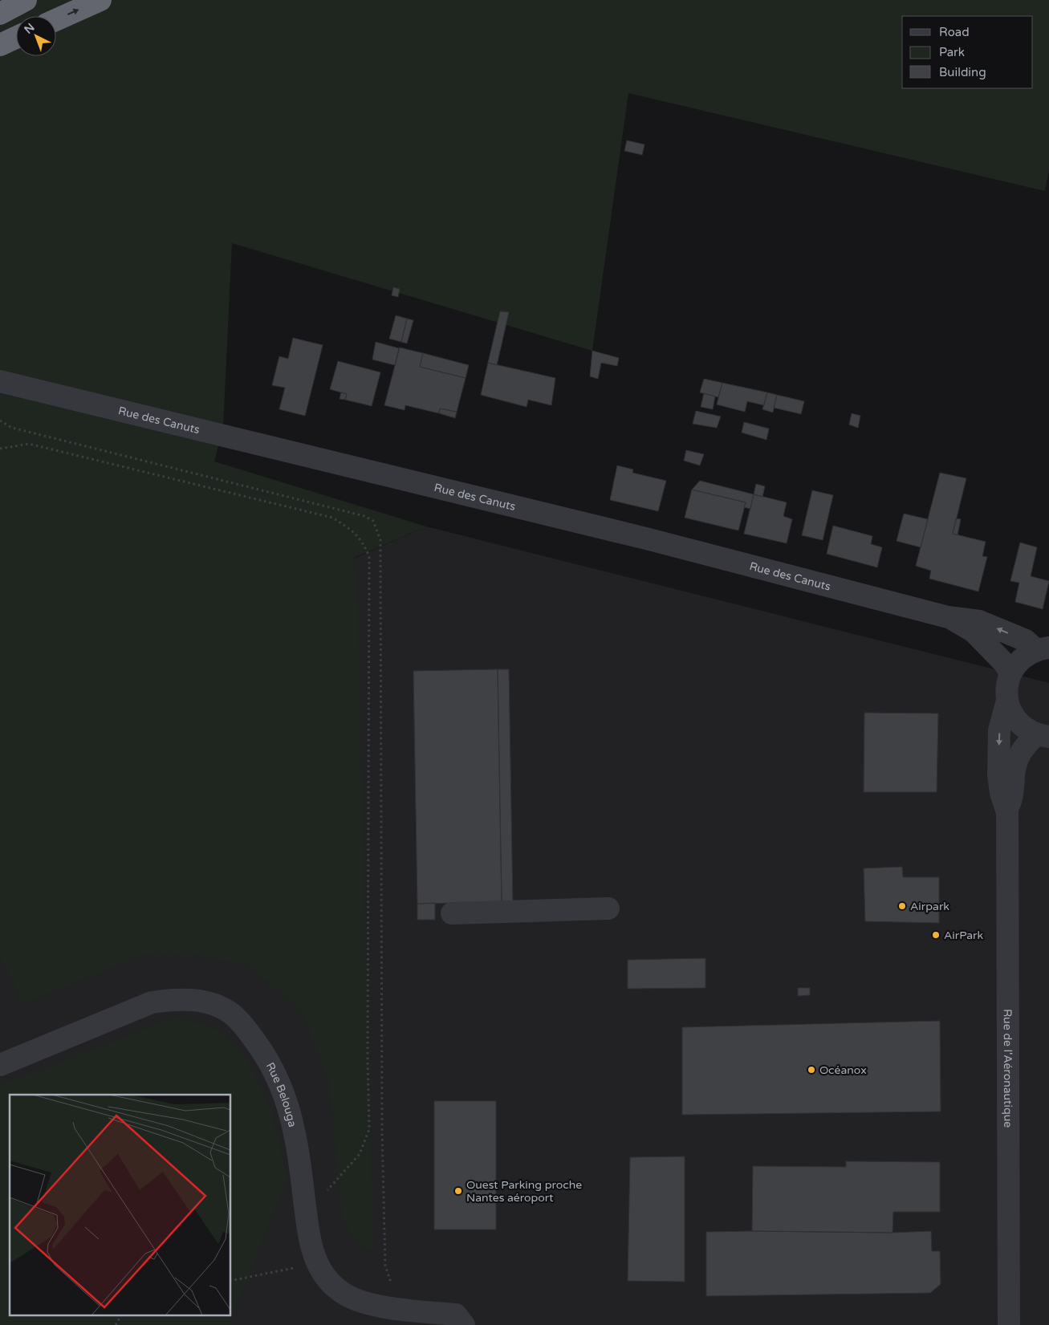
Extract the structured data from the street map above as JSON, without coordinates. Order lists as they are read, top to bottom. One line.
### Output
{"streets":{"street":["Rue des Canuts","Rue de l'Aéronautique","Rue Belouga"]},"places":["Airpark","AirPark","Océanox","Ouest Parking proche Nantes aéroport"],"legend":["Road","Park","Building"],"north":"top left"}
